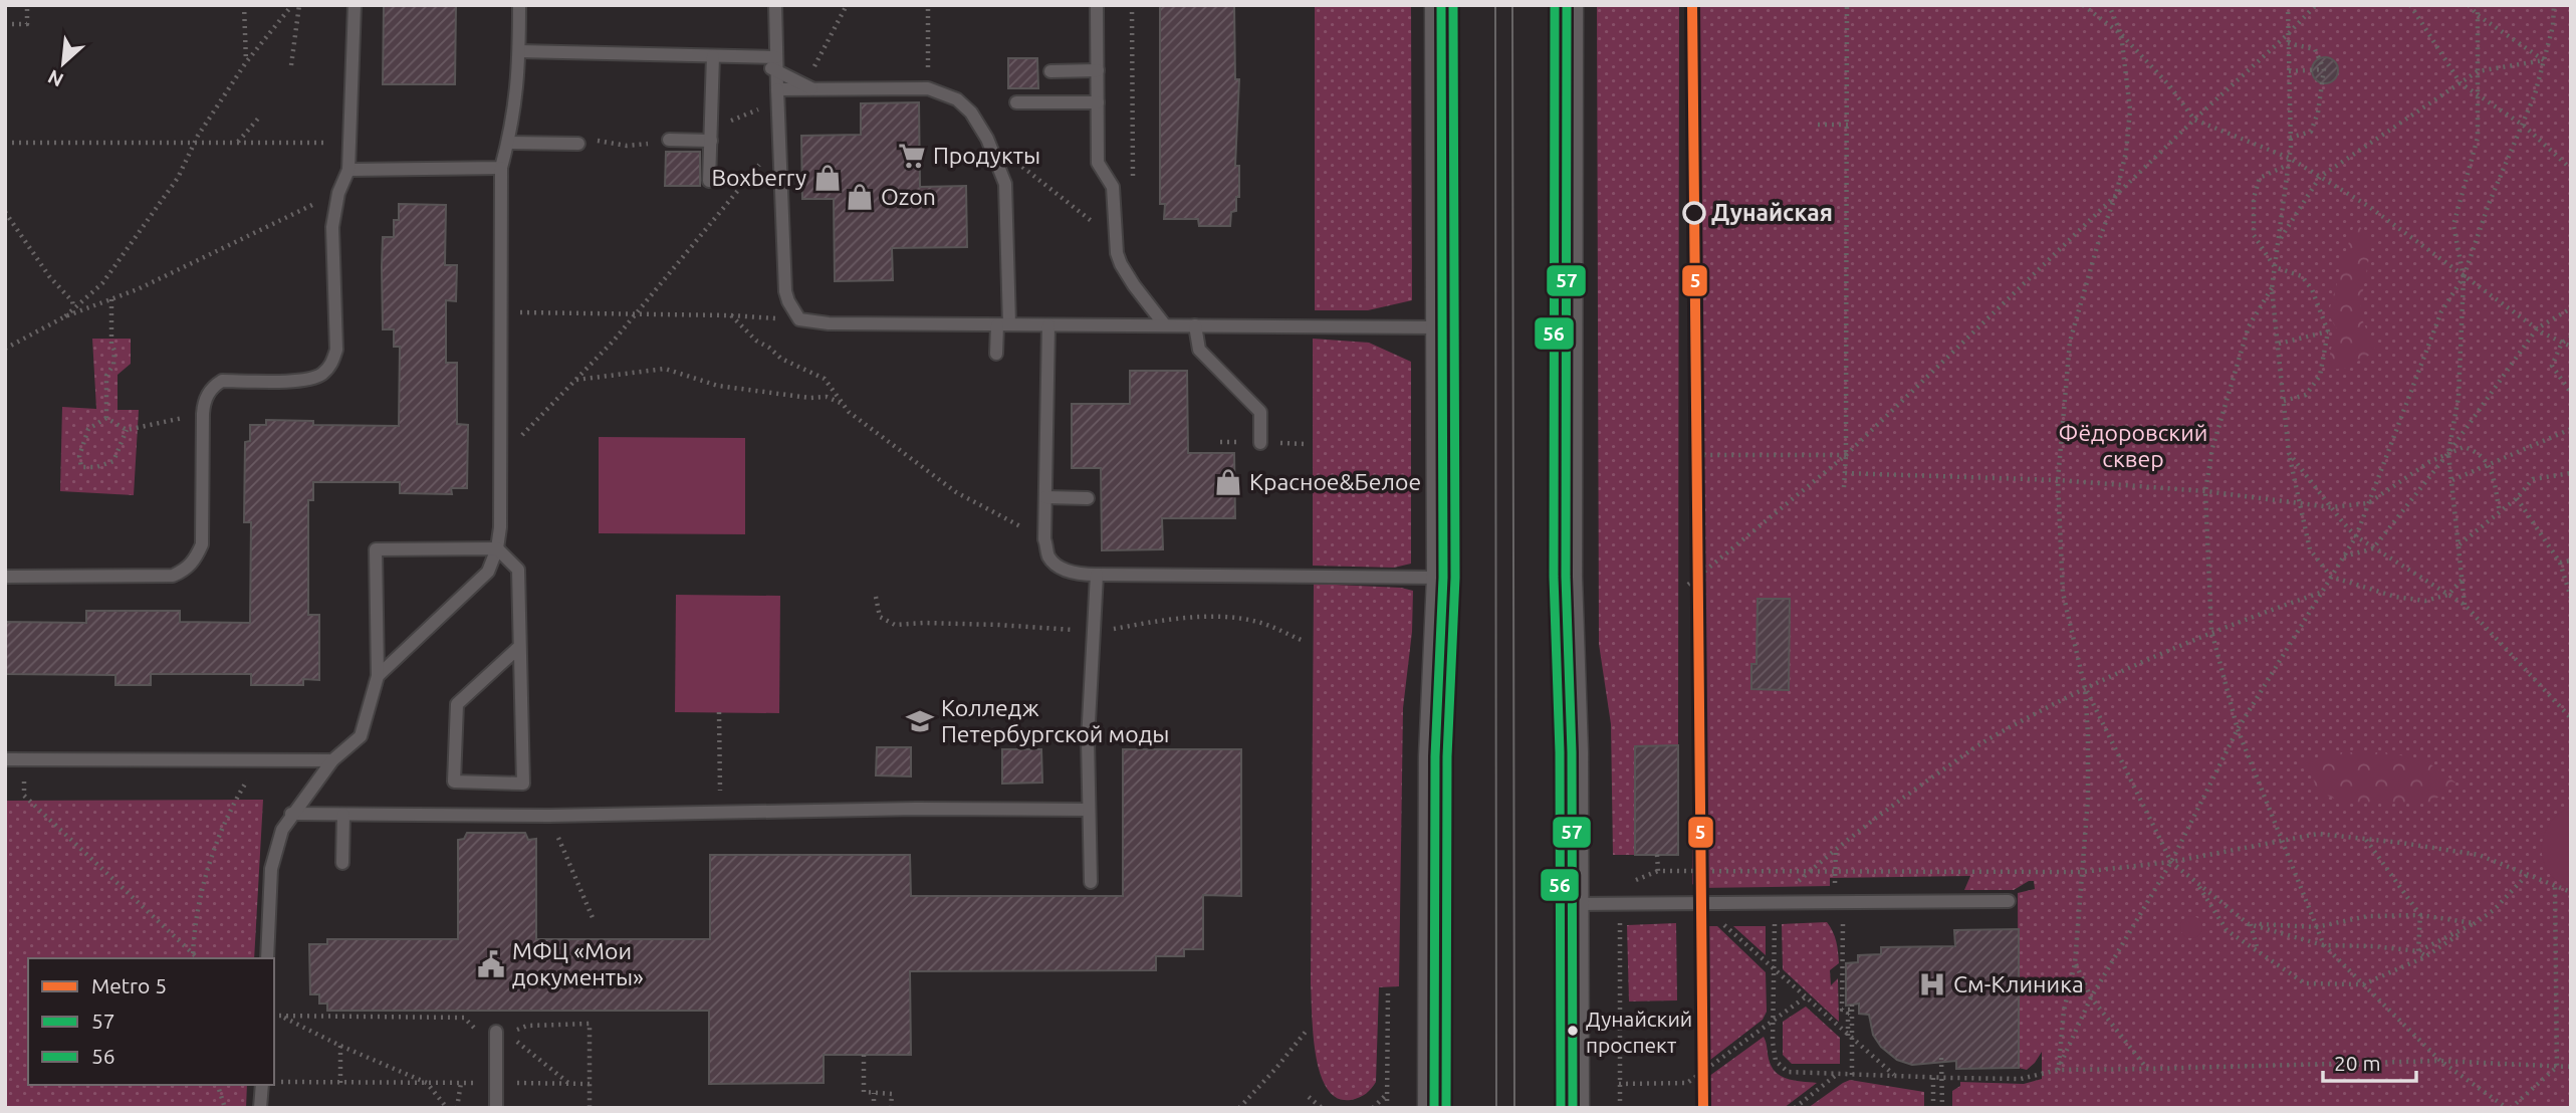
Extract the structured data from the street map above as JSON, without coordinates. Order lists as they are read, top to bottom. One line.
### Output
{"parks":["Фёдоровский сквер"],"places":{"supermarket":["Продукты"],"shop":["Boxberry","Ozon","Красное&Белое"],"other":["Дунайская","Дунайский проспект"],"school or university":["Колледж Петербургской моды"],"public building":["МФЦ «Мои документы»"],"hospital":["См-Клиника"]},"lines":["metro line 5","transit line 57","transit line 56"],"legend":["Metro 5","57","56"],"scale_bar":"20 m","north":"bottom left"}
